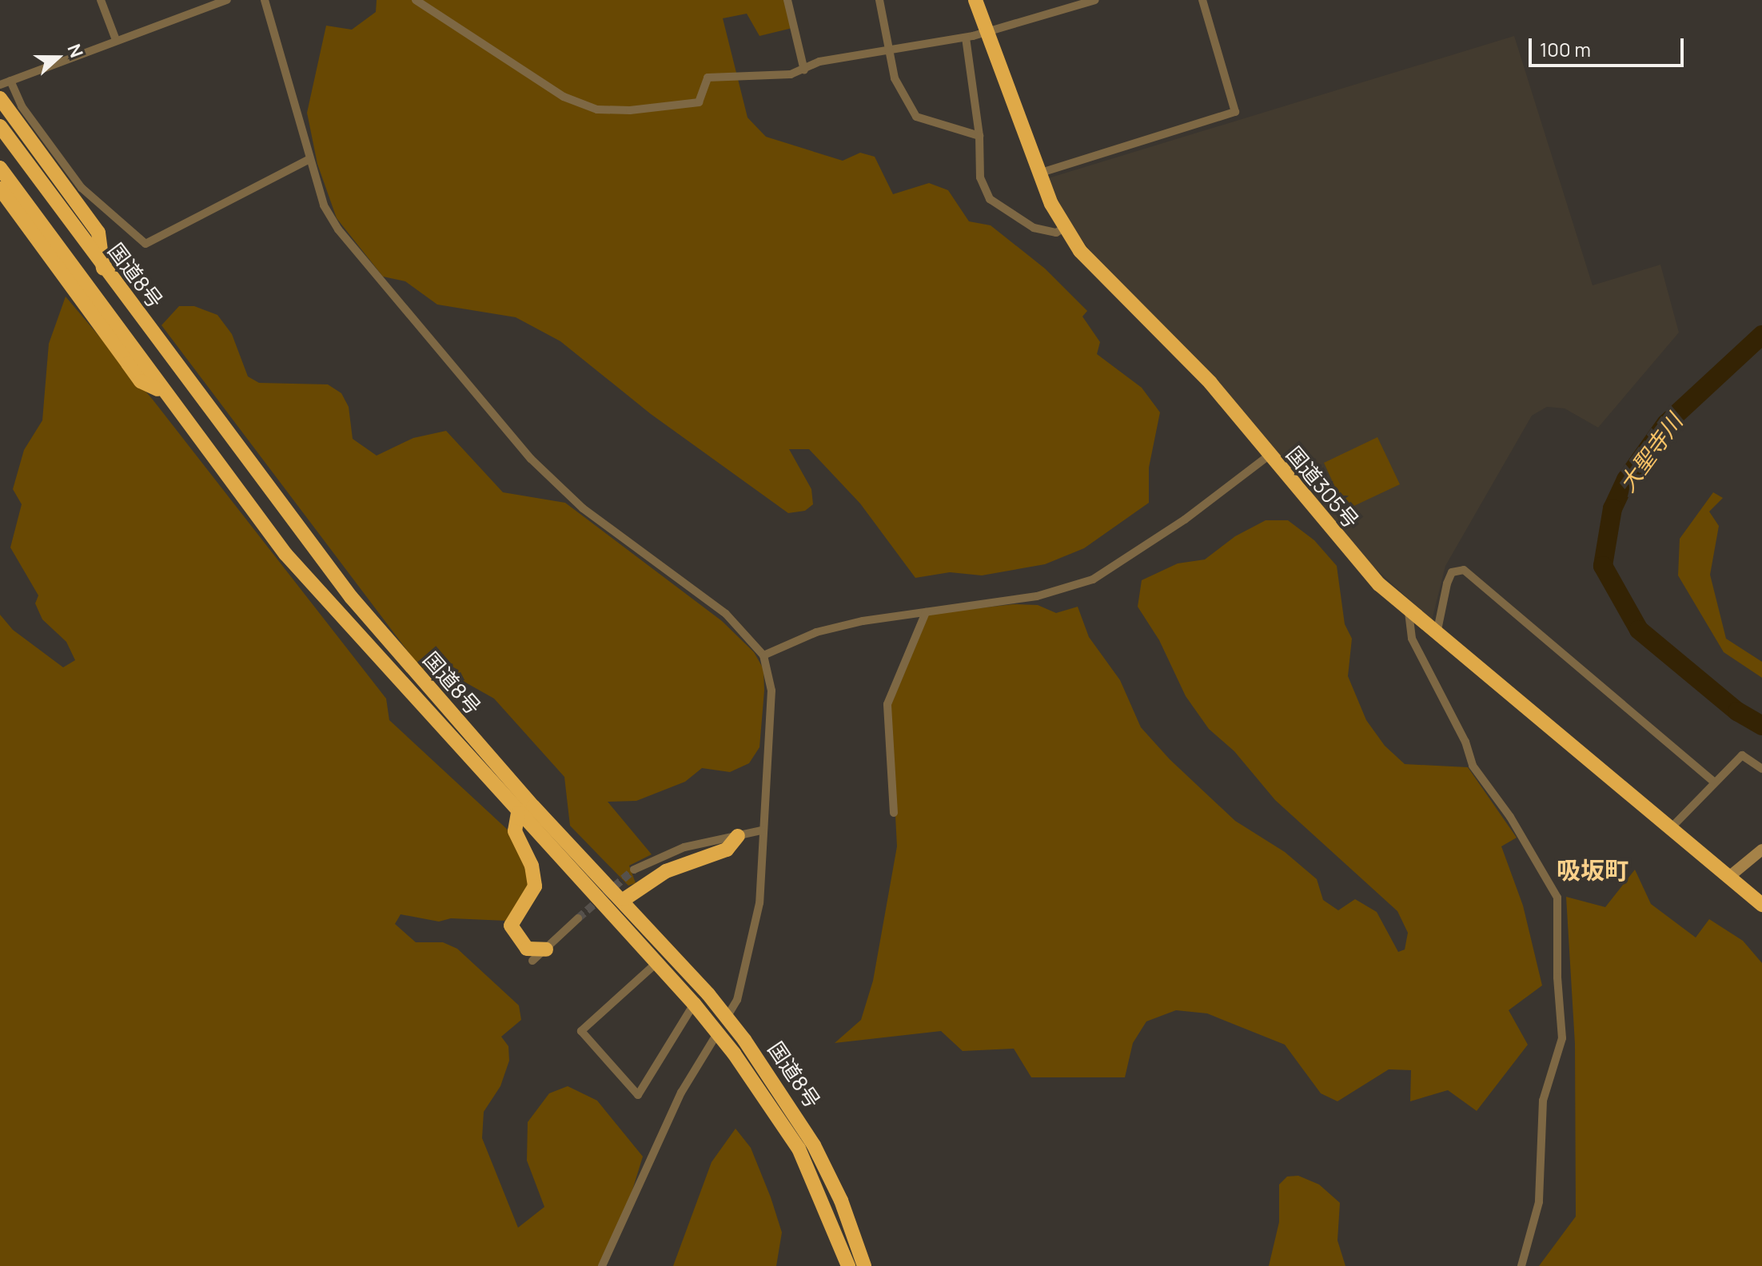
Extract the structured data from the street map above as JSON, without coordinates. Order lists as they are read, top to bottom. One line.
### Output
{"streets":{"highway":["国道8号","国道305号"]},"districts":["吸坂町"],"water":["大聖寺川"],"scale_bar":"100 m","north":"right"}
